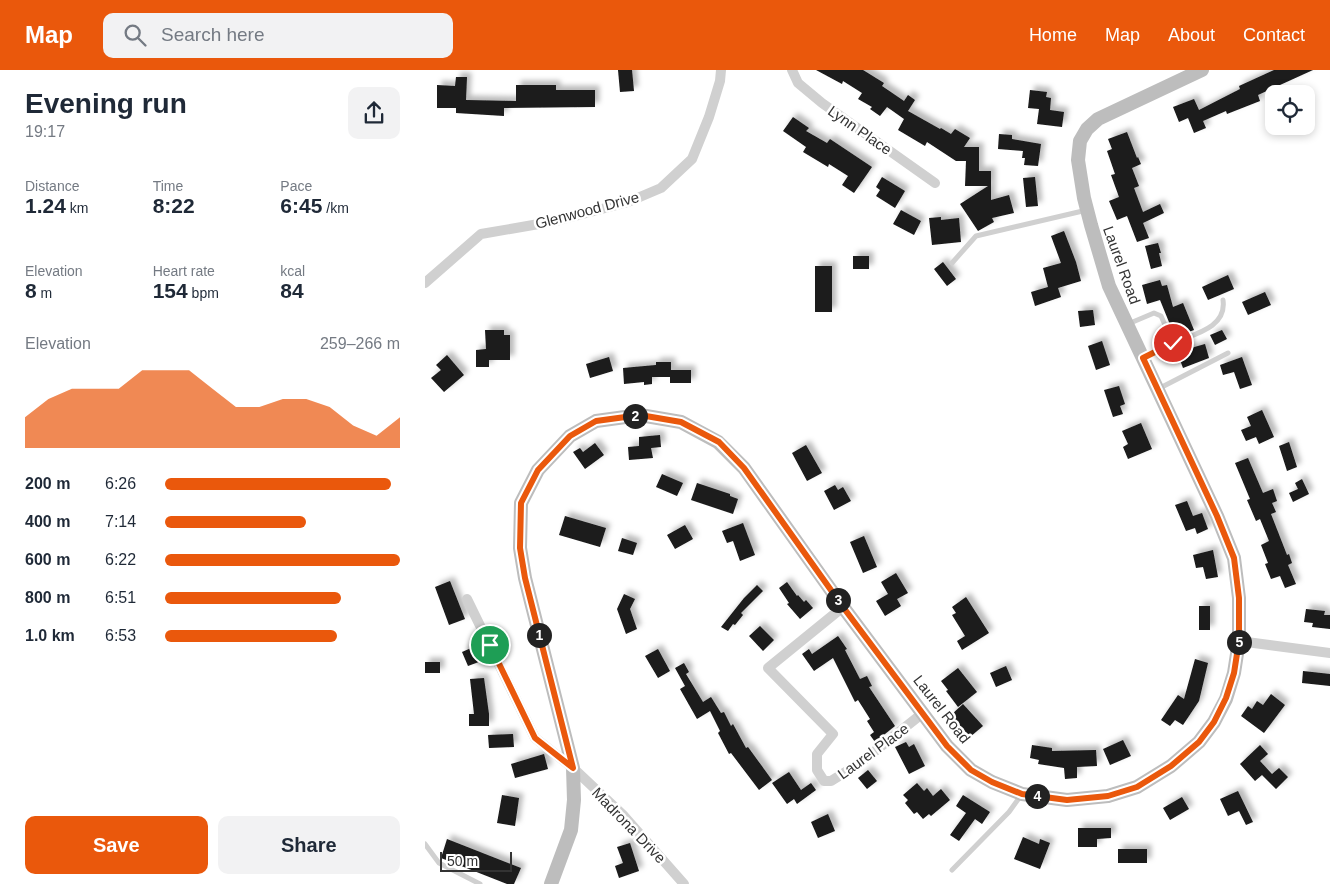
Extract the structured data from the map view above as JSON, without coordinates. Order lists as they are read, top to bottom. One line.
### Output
{"streets":{"street":["Lynn Place","Glenwood Drive","Laurel Road","Laurel Place","Madrona Drive"]},"crossings":[["Laurel Road","Laurel Place"],["Laurel Road","Madrona Drive"]],"scale_bar":"50 m","page":{"header":"Map","search":"Search here","nav":["Home","Map","About","Contact"],"heading":["Evening run","19:17"],"stats":[["Distance","1.24 km"],["Time","8:22"],["Pace","6:45 /km"],["Elevation","8 m"],["Heart rate","154 bpm"],["kcal","84"]],"chart":["Elevation","259–266 m"],"pins":["2","3","1","5","4"],"list":[{"name":"200 m","note":"6:26"},{"name":"400 m","note":"7:14"},{"name":"600 m","note":"6:22"},{"name":"800 m","note":"6:51"},{"name":"1.0 km","note":"6:53"}],"buttons":["Save","Share"],"scale":"50 m"}}
